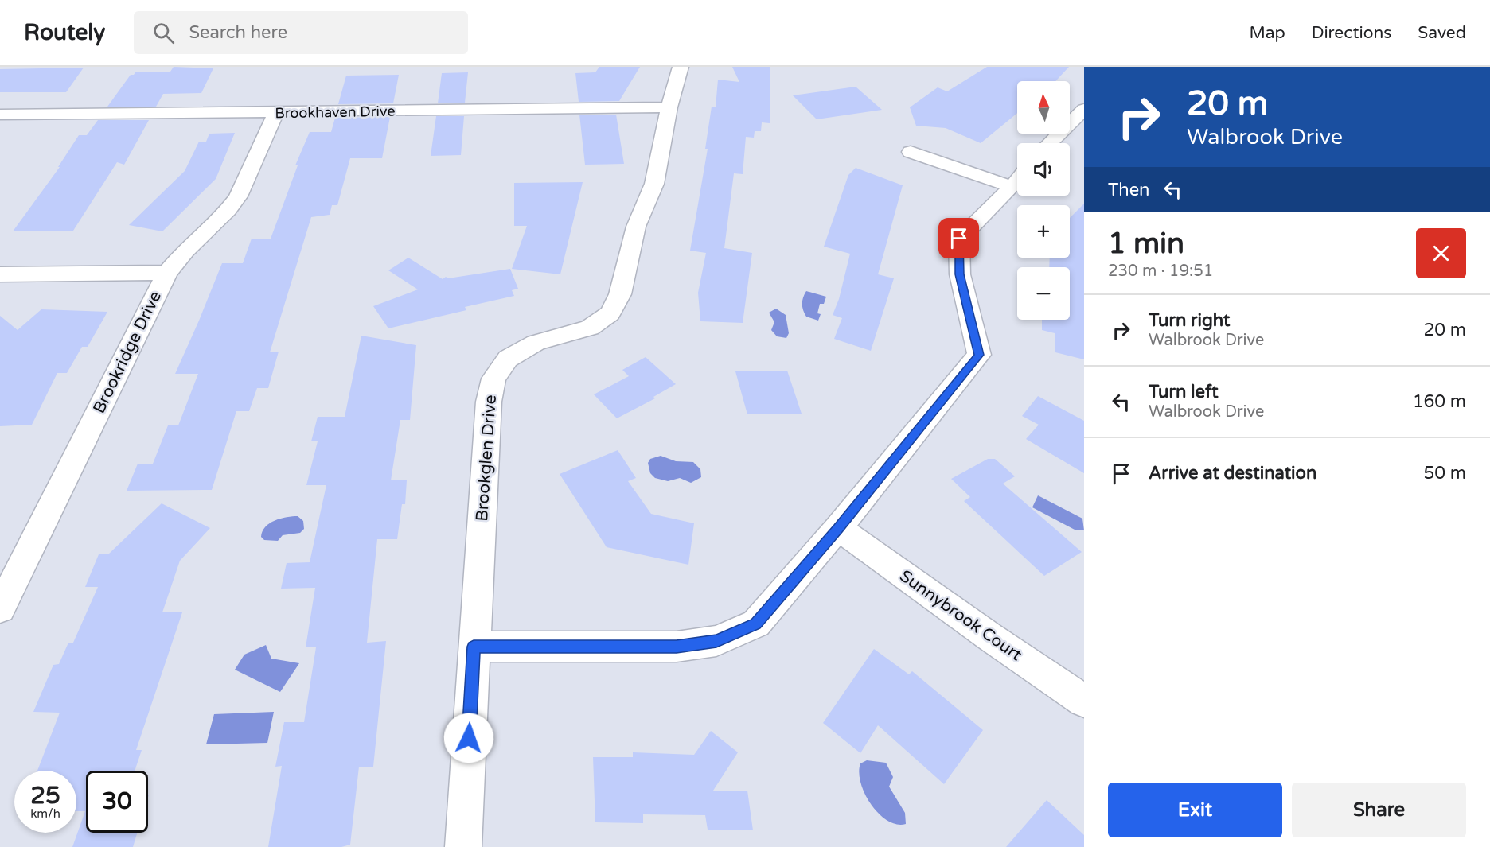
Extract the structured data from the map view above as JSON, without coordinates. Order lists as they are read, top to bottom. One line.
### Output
{"streets":{"street":["Brookhaven Drive","Brookridge Drive","Brookglen Drive","Sunnybrook Court"]},"crossings":[["Brookhaven Drive","Brookridge Drive"],["Brookhaven Drive","Brookglen Drive"]],"north":"top","page":{"header":"Routely","search":"Search here","nav":["Map","Directions","Saved"],"turn":["20 m","Walbrook Drive"],"map_buttons":["+","−"],"then":"Then","heading":["1 min","230 m · 19:51"],"list":[{"name":"Turn right","note":"Walbrook Drive","value":"20 m"},{"name":"Turn left","note":"Walbrook Drive","value":"160 m"},{"name":"Arrive at destination","value":"50 m"}],"speed":"25 km/h","limit":"30","buttons":["Exit","Share"]}}
